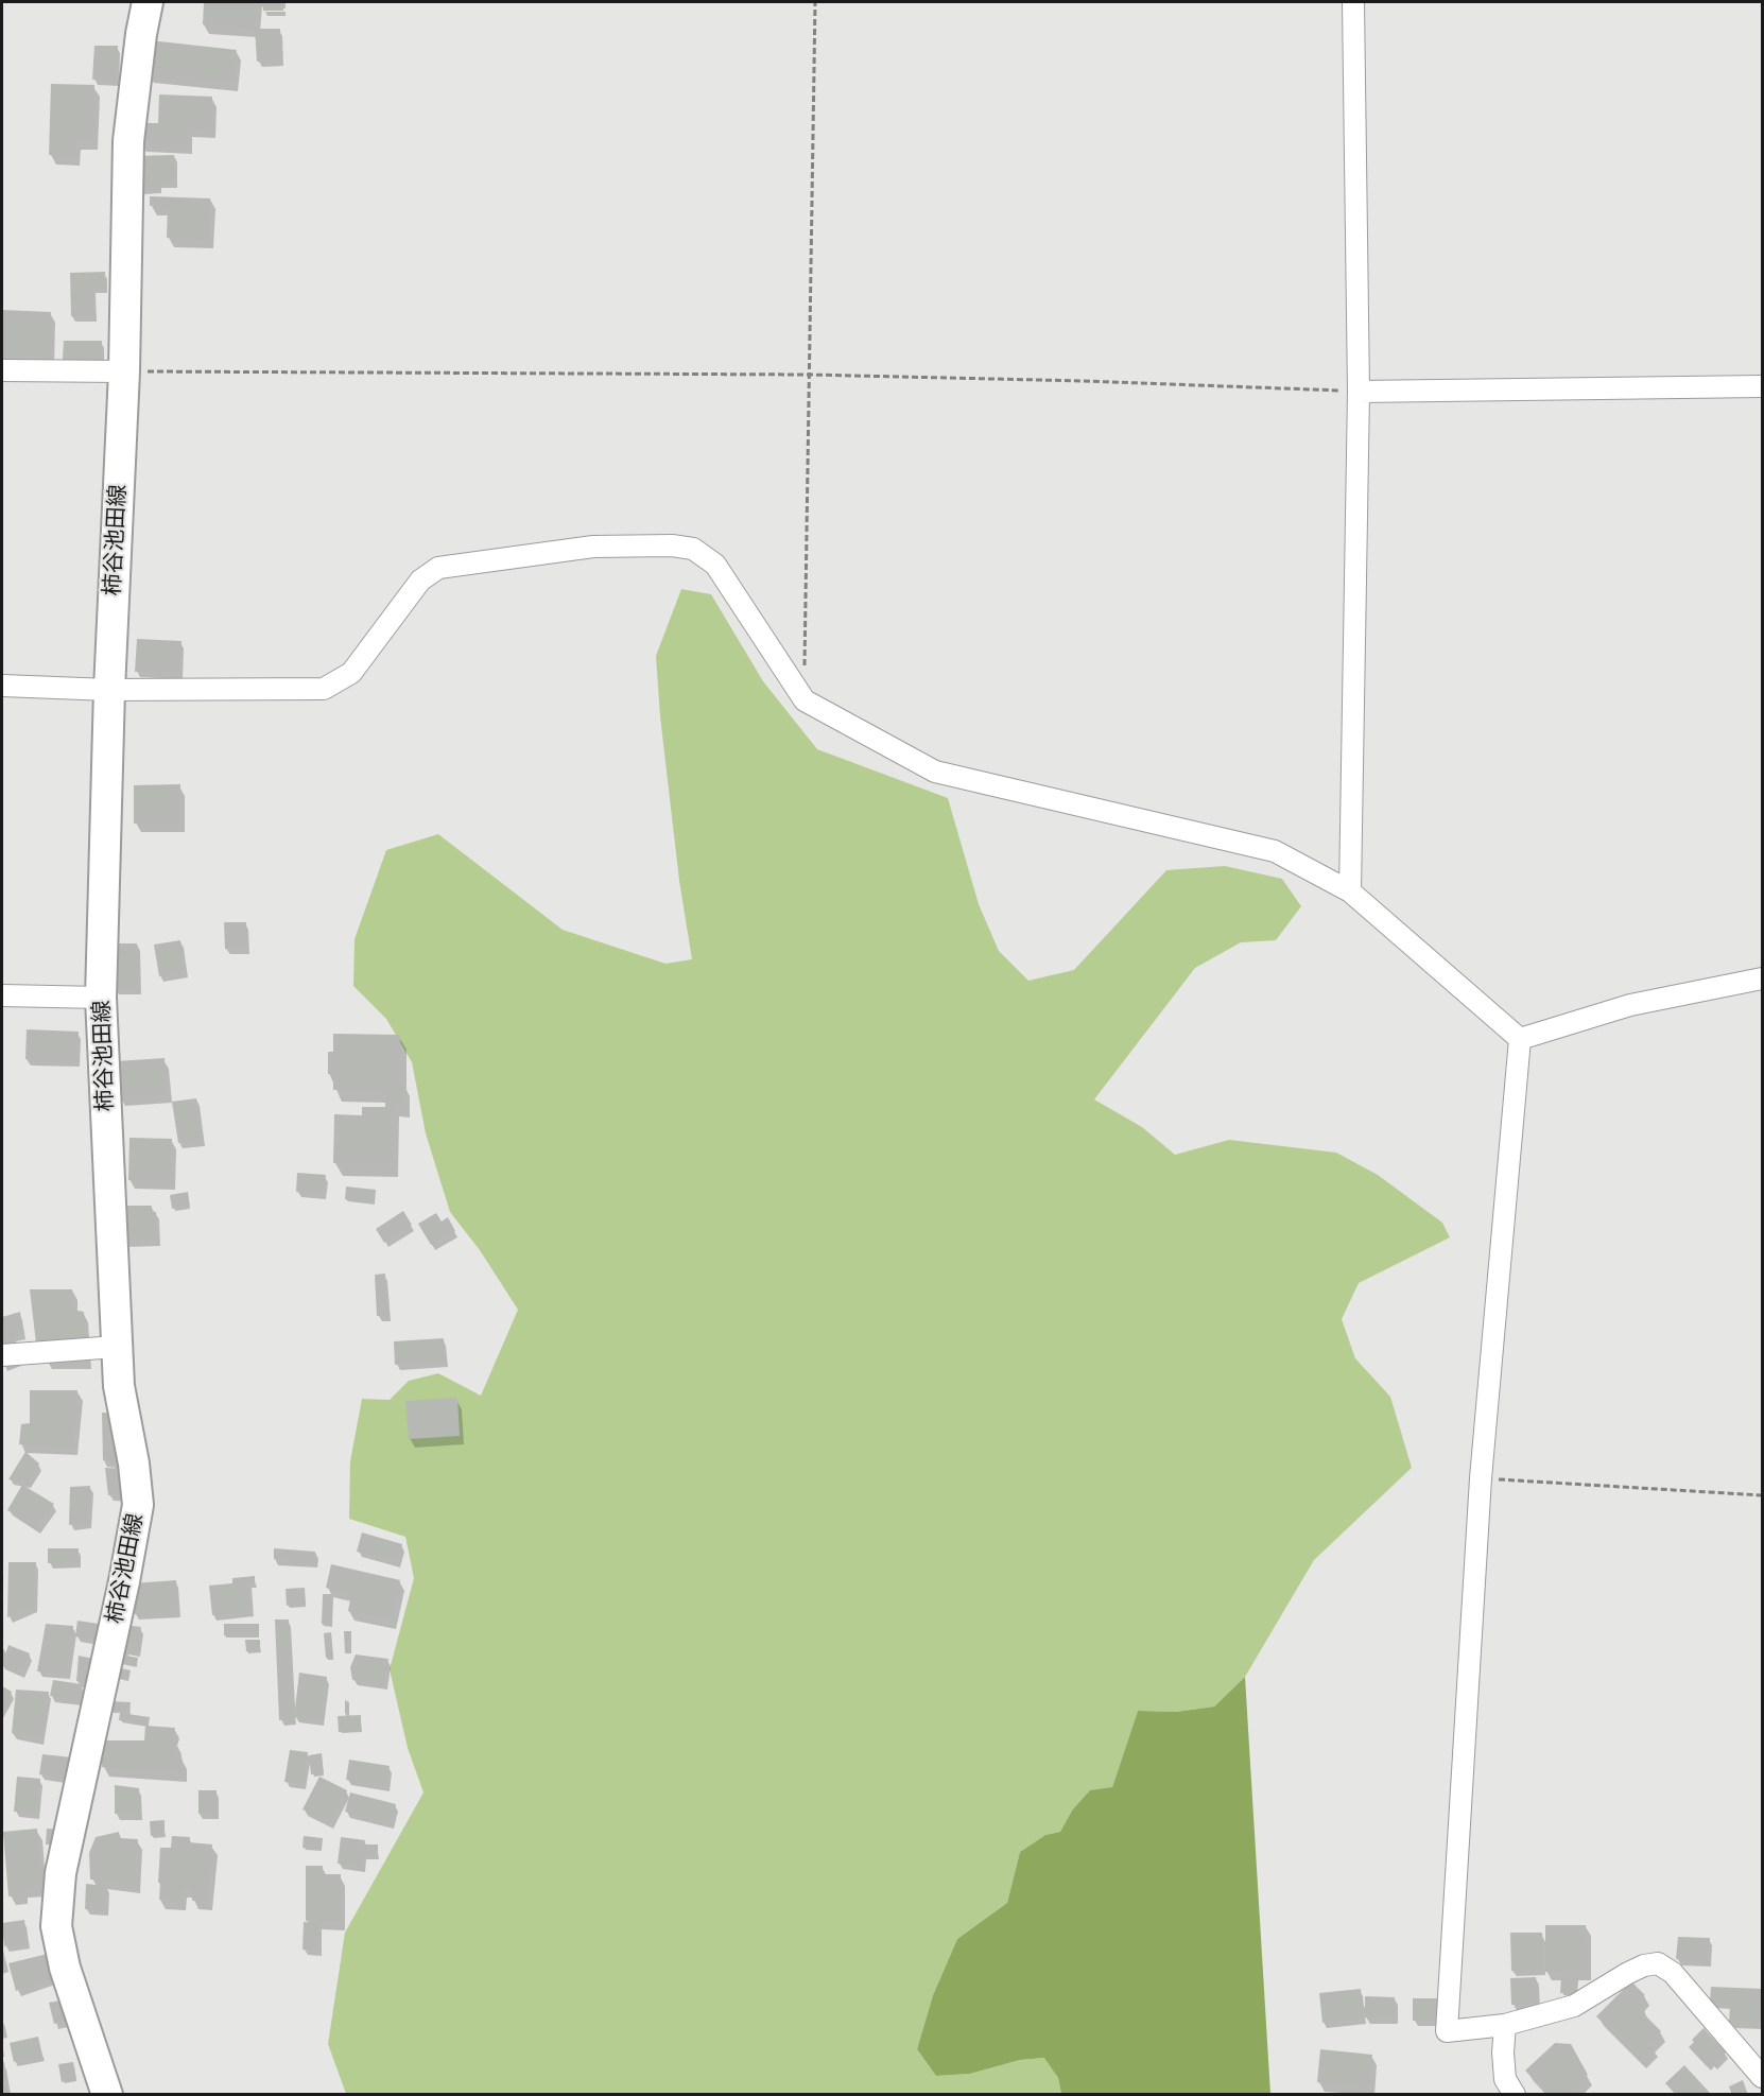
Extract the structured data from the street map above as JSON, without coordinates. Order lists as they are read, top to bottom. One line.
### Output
{"streets":{"main road":["柿谷池田線"]}}
